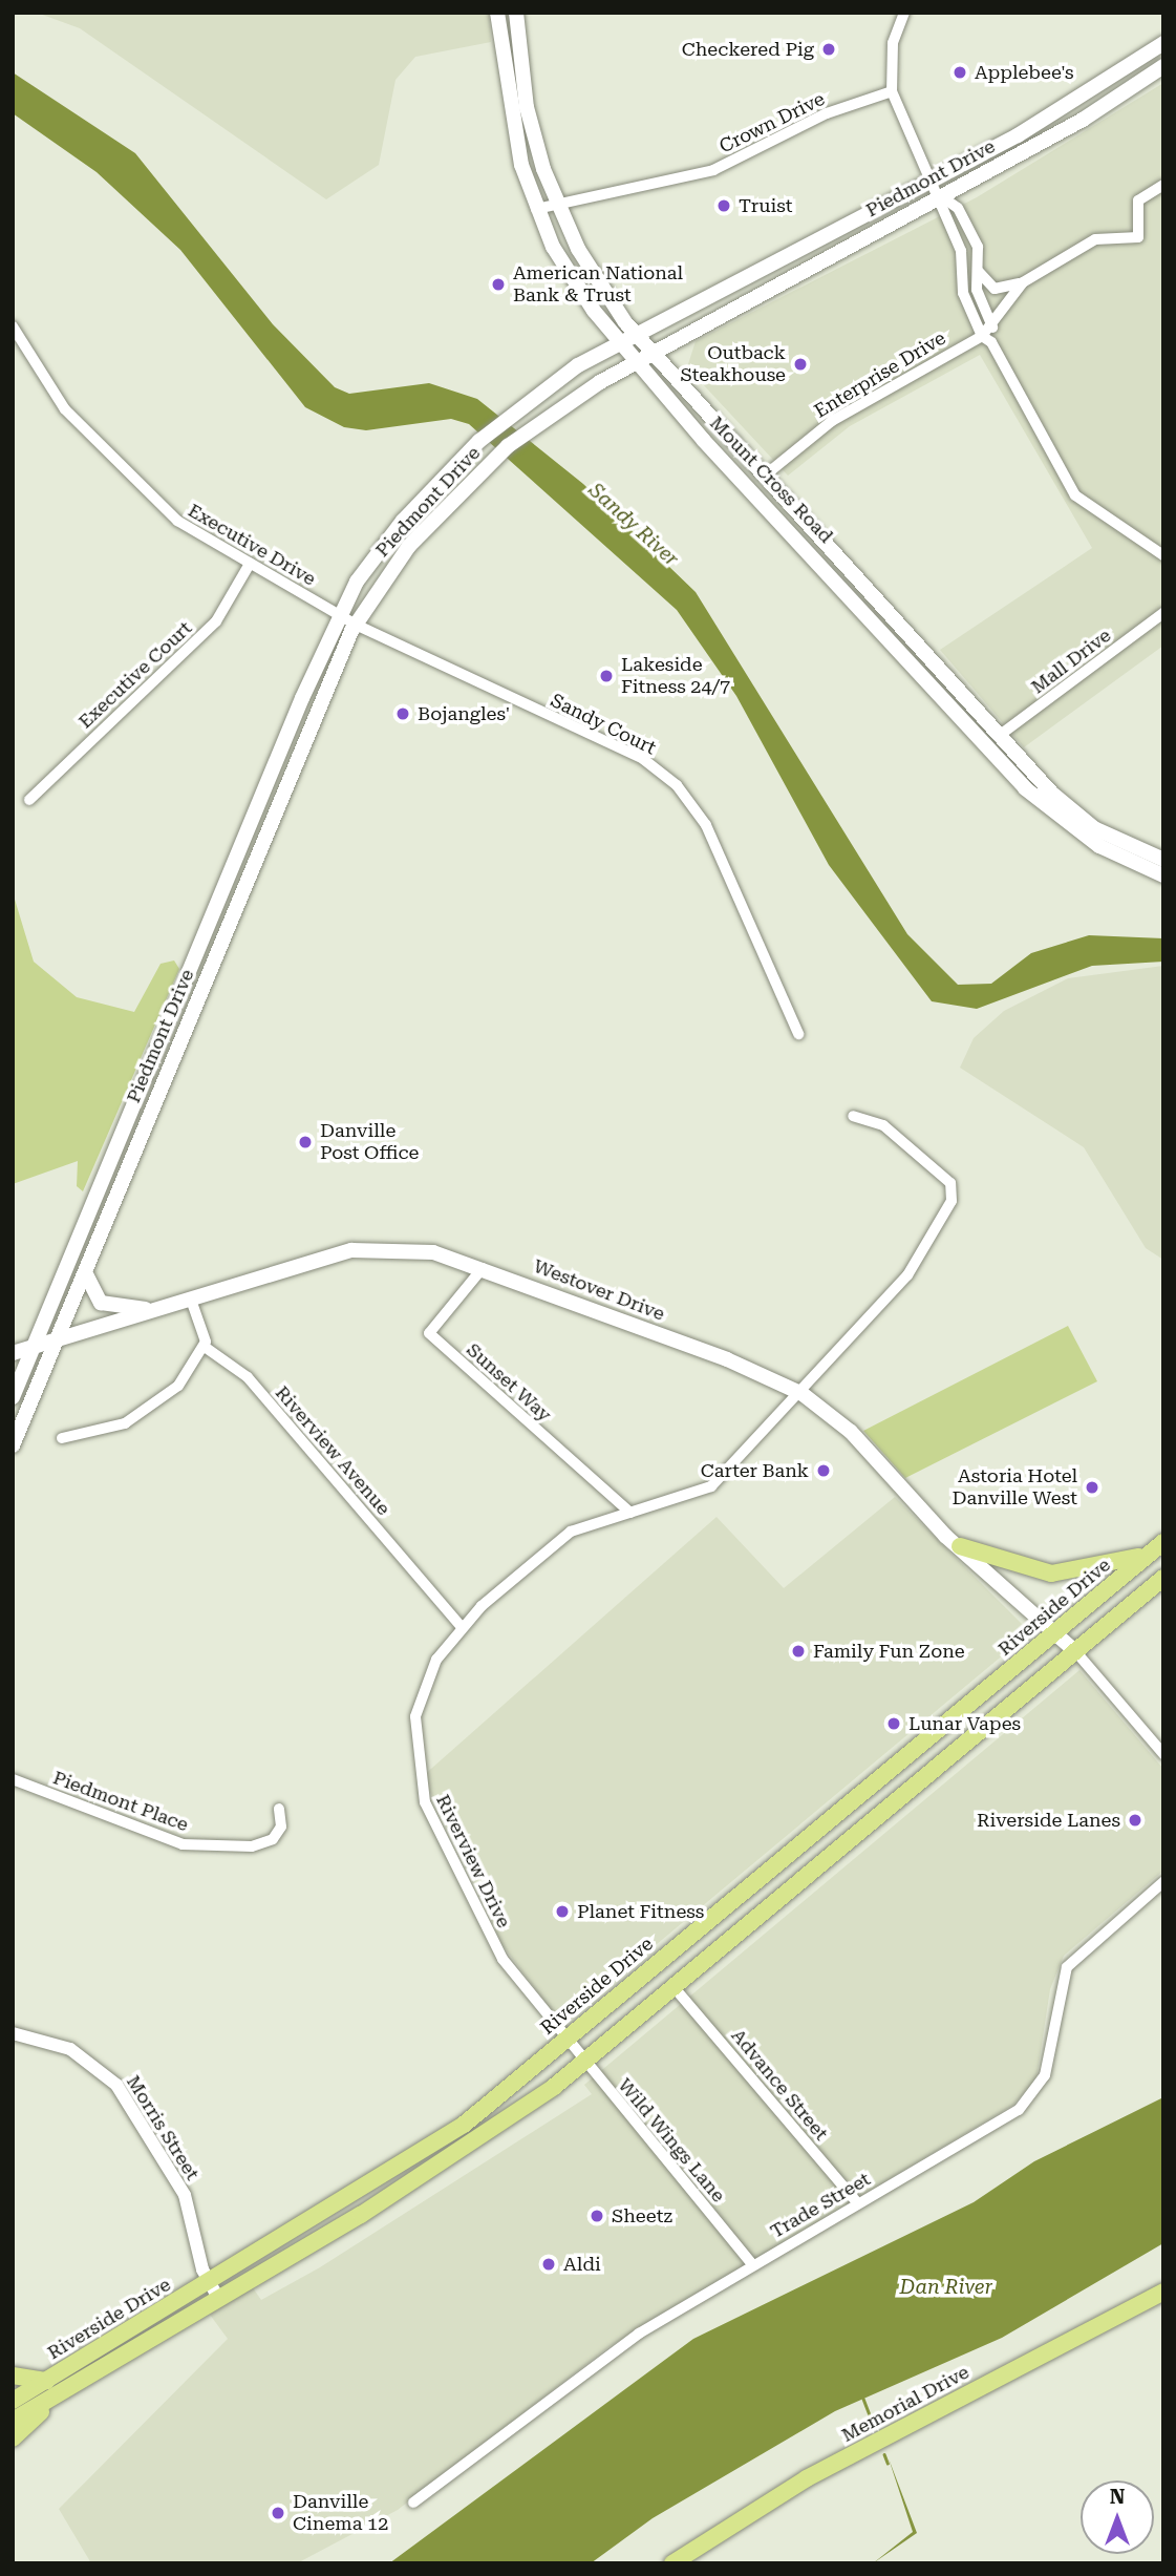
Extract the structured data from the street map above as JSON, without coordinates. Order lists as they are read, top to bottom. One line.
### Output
{"streets":{"main road":["Piedmont Drive","Mount Cross Road","Westover Drive","Riverside Drive","Memorial Drive"],"street":["Crown Drive","Enterprise Drive","Executive Drive","Mall Drive","Executive Court","Sandy Court","Sunset Way","Riverview Avenue","Piedmont Place","Riverview Drive","Advance Street","Morris Street","Wild Wings Lane","Trade Street"]},"crossings":[["Crown Drive","Mount Cross Road"],["Piedmont Drive","Mount Cross Road"],["Piedmont Drive","Executive Drive"],["Piedmont Drive","Sandy Court"],["Piedmont Drive","Westover Drive"],["Enterprise Drive","Mount Cross Road"],["Mount Cross Road","Mall Drive"],["Executive Drive","Executive Court"],["Executive Drive","Sandy Court"],["Westover Drive","Sunset Way"],["Westover Drive","Riverside Drive"],["Westover Drive","Riverview Drive"],["Sunset Way","Riverview Drive"],["Riverview Avenue","Riverview Drive"],["Riverside Drive","Riverview Drive"],["Riverside Drive","Advance Street"],["Riverside Drive","Morris Street"],["Riverside Drive","Wild Wings Lane"],["Riverview Drive","Wild Wings Lane"],["Advance Street","Trade Street"],["Wild Wings Lane","Trade Street"]],"water":["Sandy River","Dan River"],"places":["Checkered Pig","Applebee's","Truist","American National Bank & Trust","Outback Steakhouse","Lakeside Fitness 24/7","Bojangles'","Danville Post Office","Carter Bank","Astoria Hotel Danville West","Family Fun Zone","Lunar Vapes","Riverside Lanes","Planet Fitness","Sheetz","Aldi","Danville Cinema 12"],"north":"top"}
